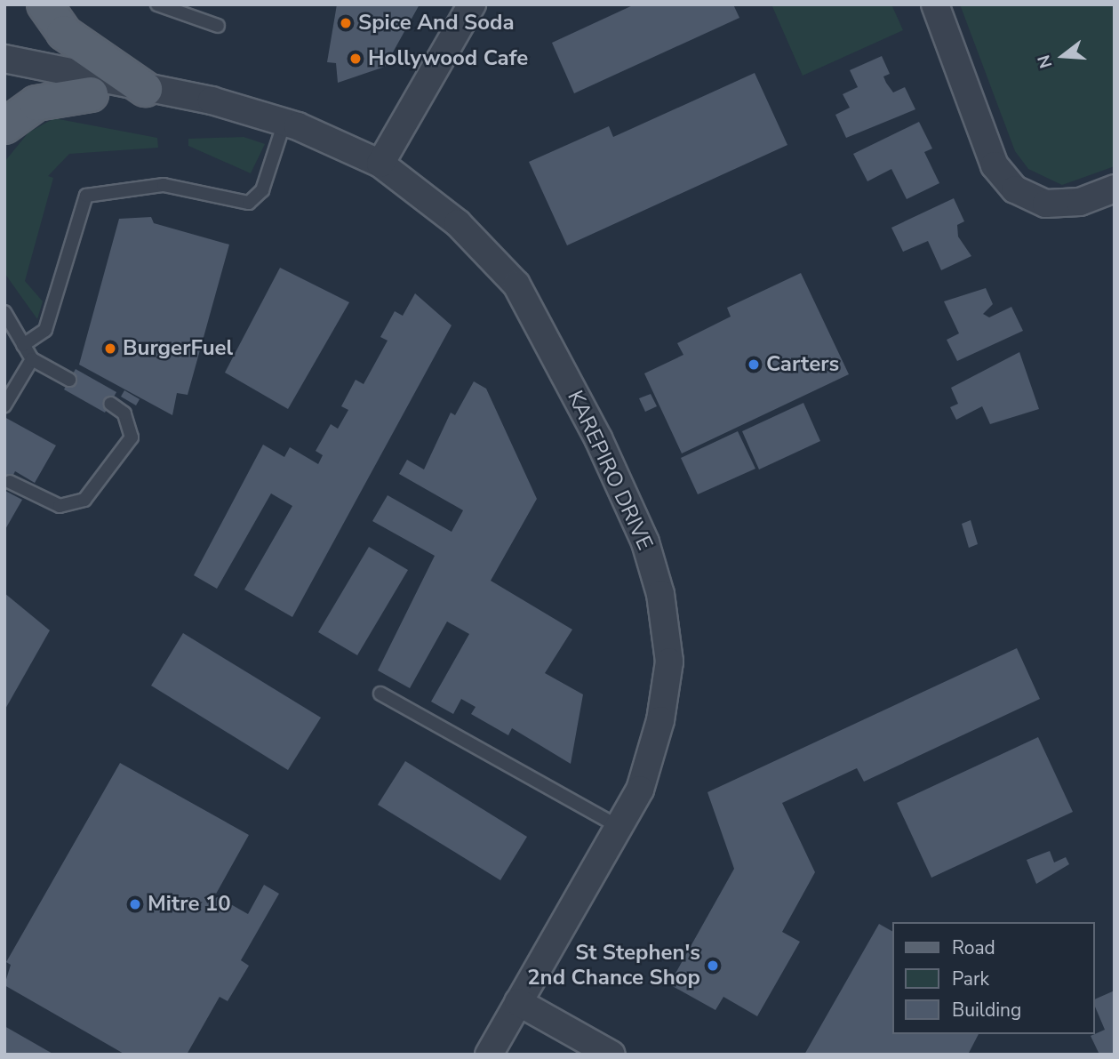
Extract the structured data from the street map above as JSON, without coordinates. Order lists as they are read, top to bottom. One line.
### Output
{"streets":{"street":["KAREPIRO DRIVE"]},"places":["Spice And Soda","Hollywood Cafe","BurgerFuel","Carters","Mitre 10","St Stephen's 2nd Chance Shop"],"legend":["Road","Park","Building"],"north":"left"}
